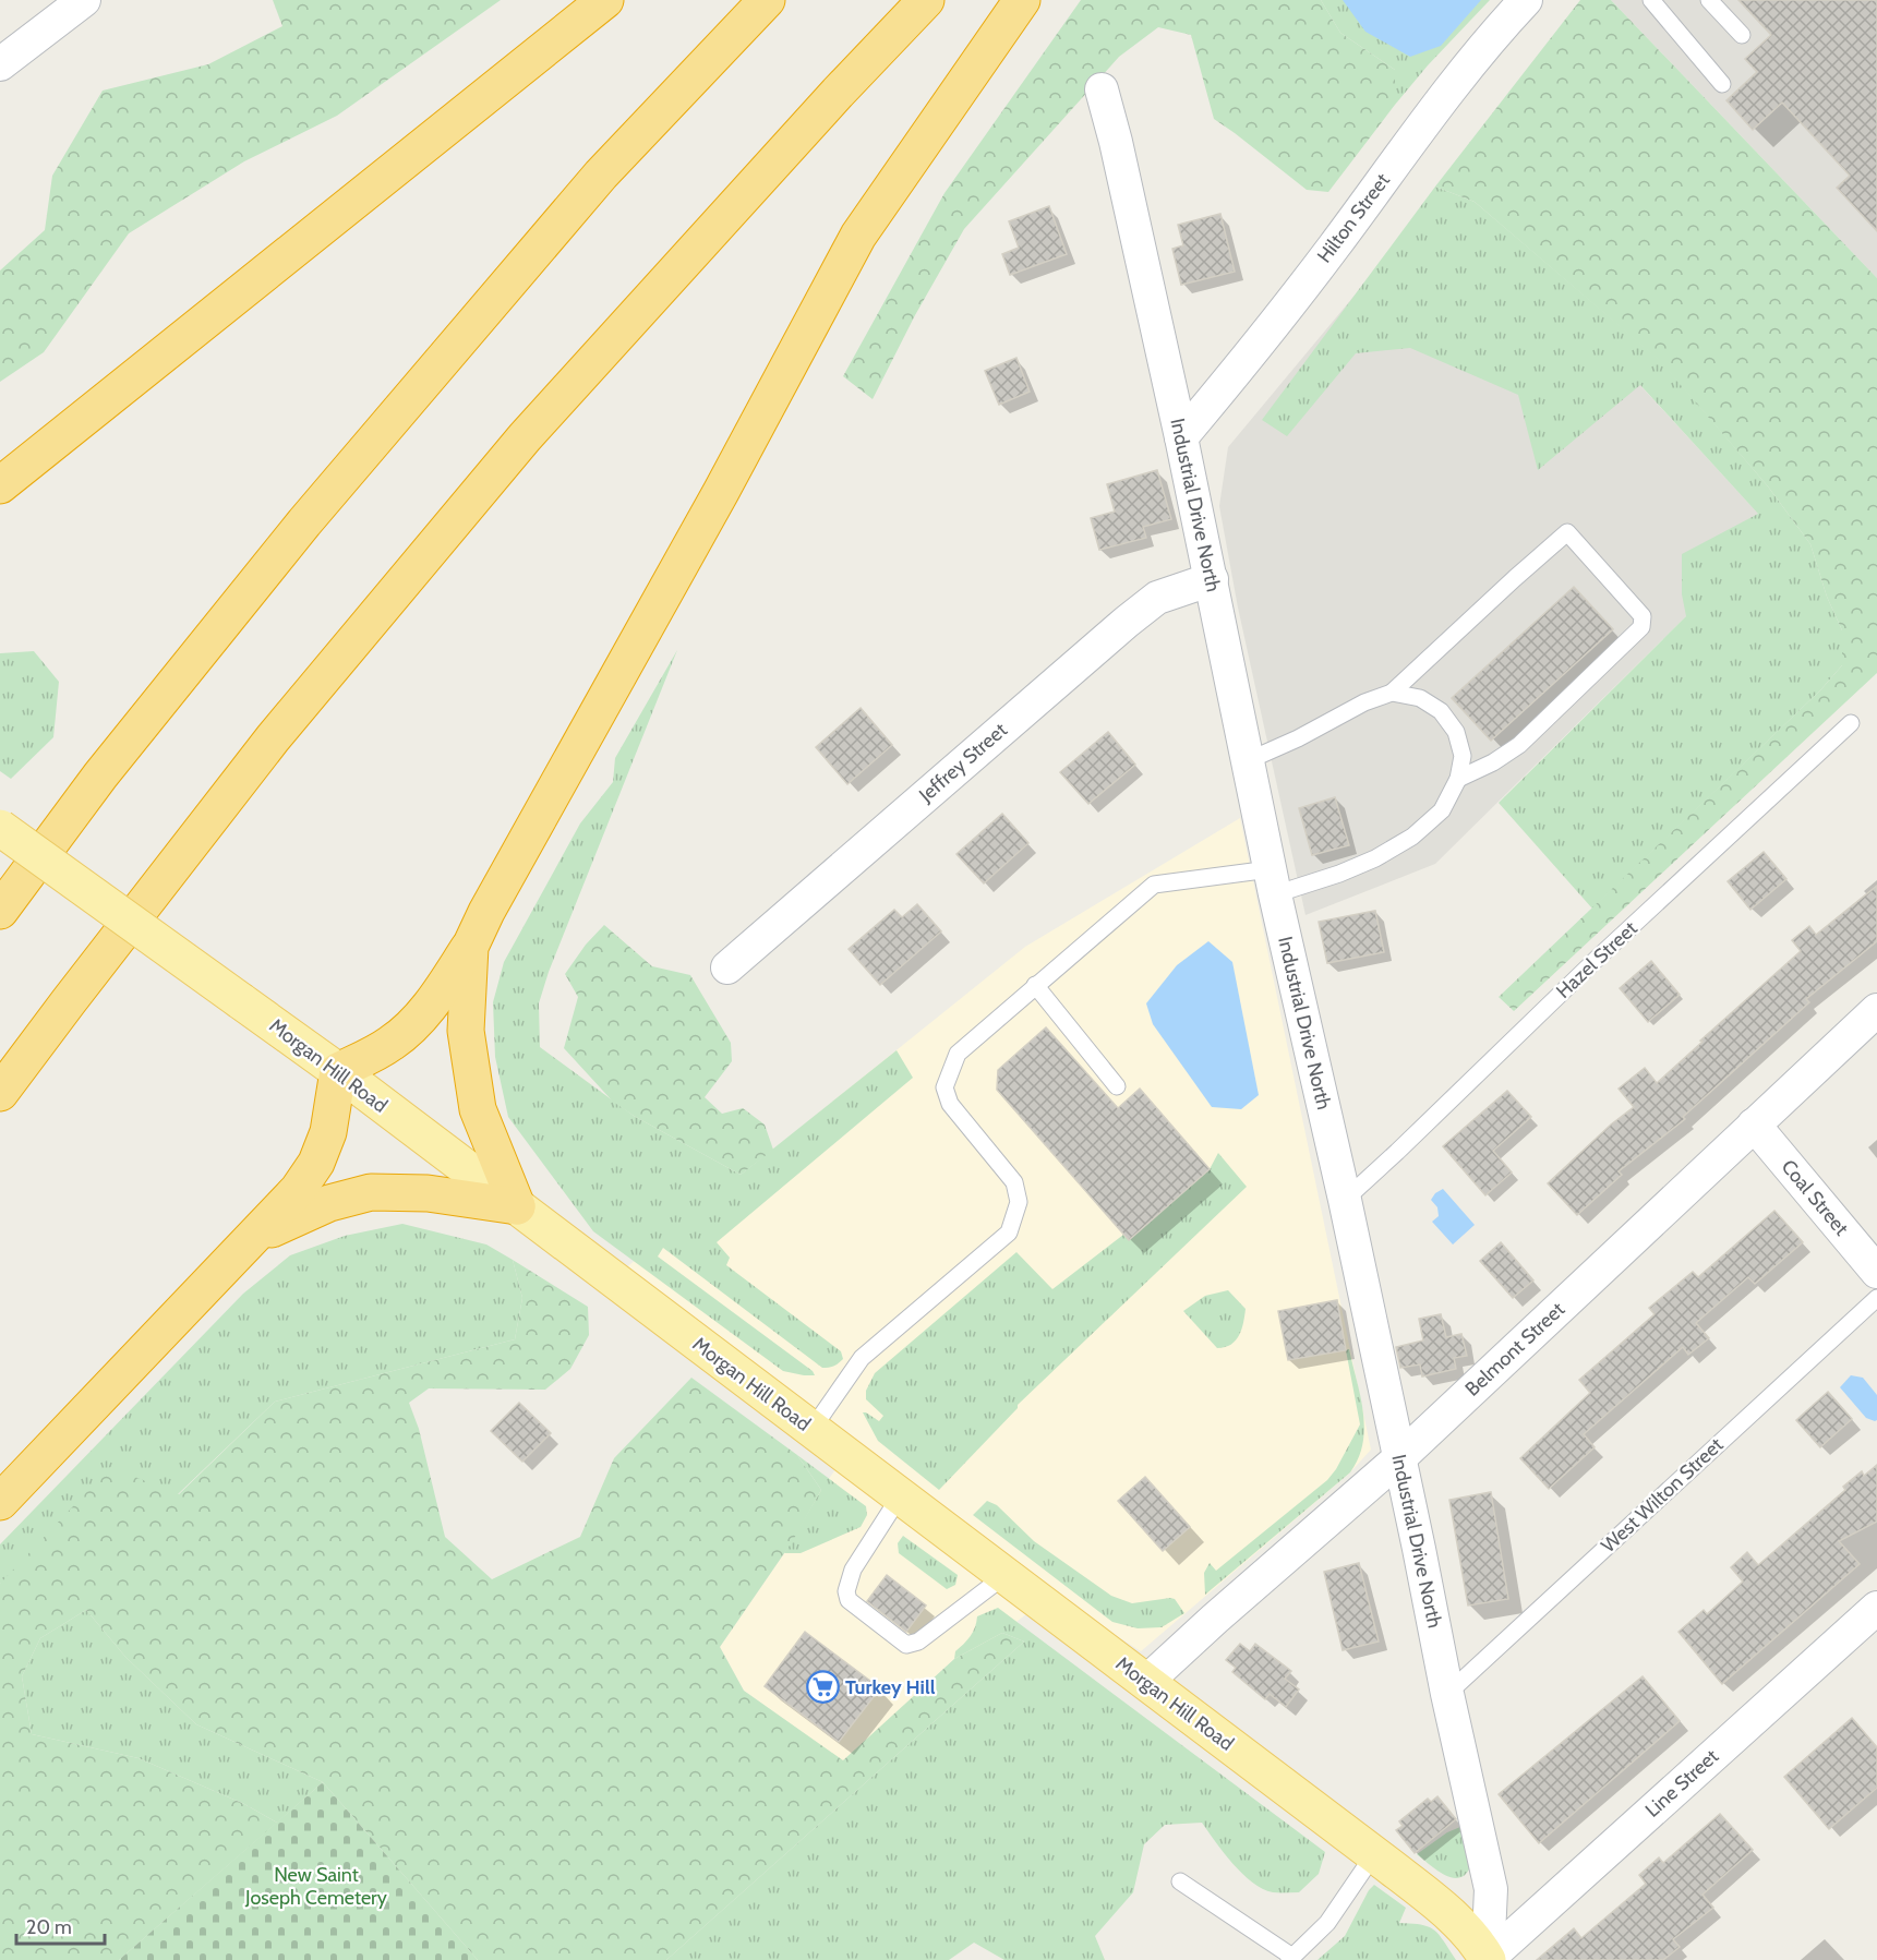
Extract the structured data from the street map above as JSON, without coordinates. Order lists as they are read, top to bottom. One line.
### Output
{"streets":{"main road":["Morgan Hill Road"],"street":["Hilton Street","Industrial Drive North","Jeffrey Street","Coal Street","Belmont Street","Line Street"],"lane":["Hazel Street","West Wilton Street"]},"crossings":[["Hilton Street","Industrial Drive North"],["Industrial Drive North","Jeffrey Street"],["Industrial Drive North","Hazel Street"],["Industrial Drive North","Morgan Hill Road"],["Industrial Drive North","Belmont Street"],["Industrial Drive North","West Wilton Street"],["Industrial Drive North","Line Street"],["Morgan Hill Road","Belmont Street"],["Morgan Hill Road","Line Street"],["Coal Street","Belmont Street"]],"parks":["New Saint Joseph Cemetery"],"places":{"supermarket":["Turkey Hill"]},"scale_bar":"20 m"}
